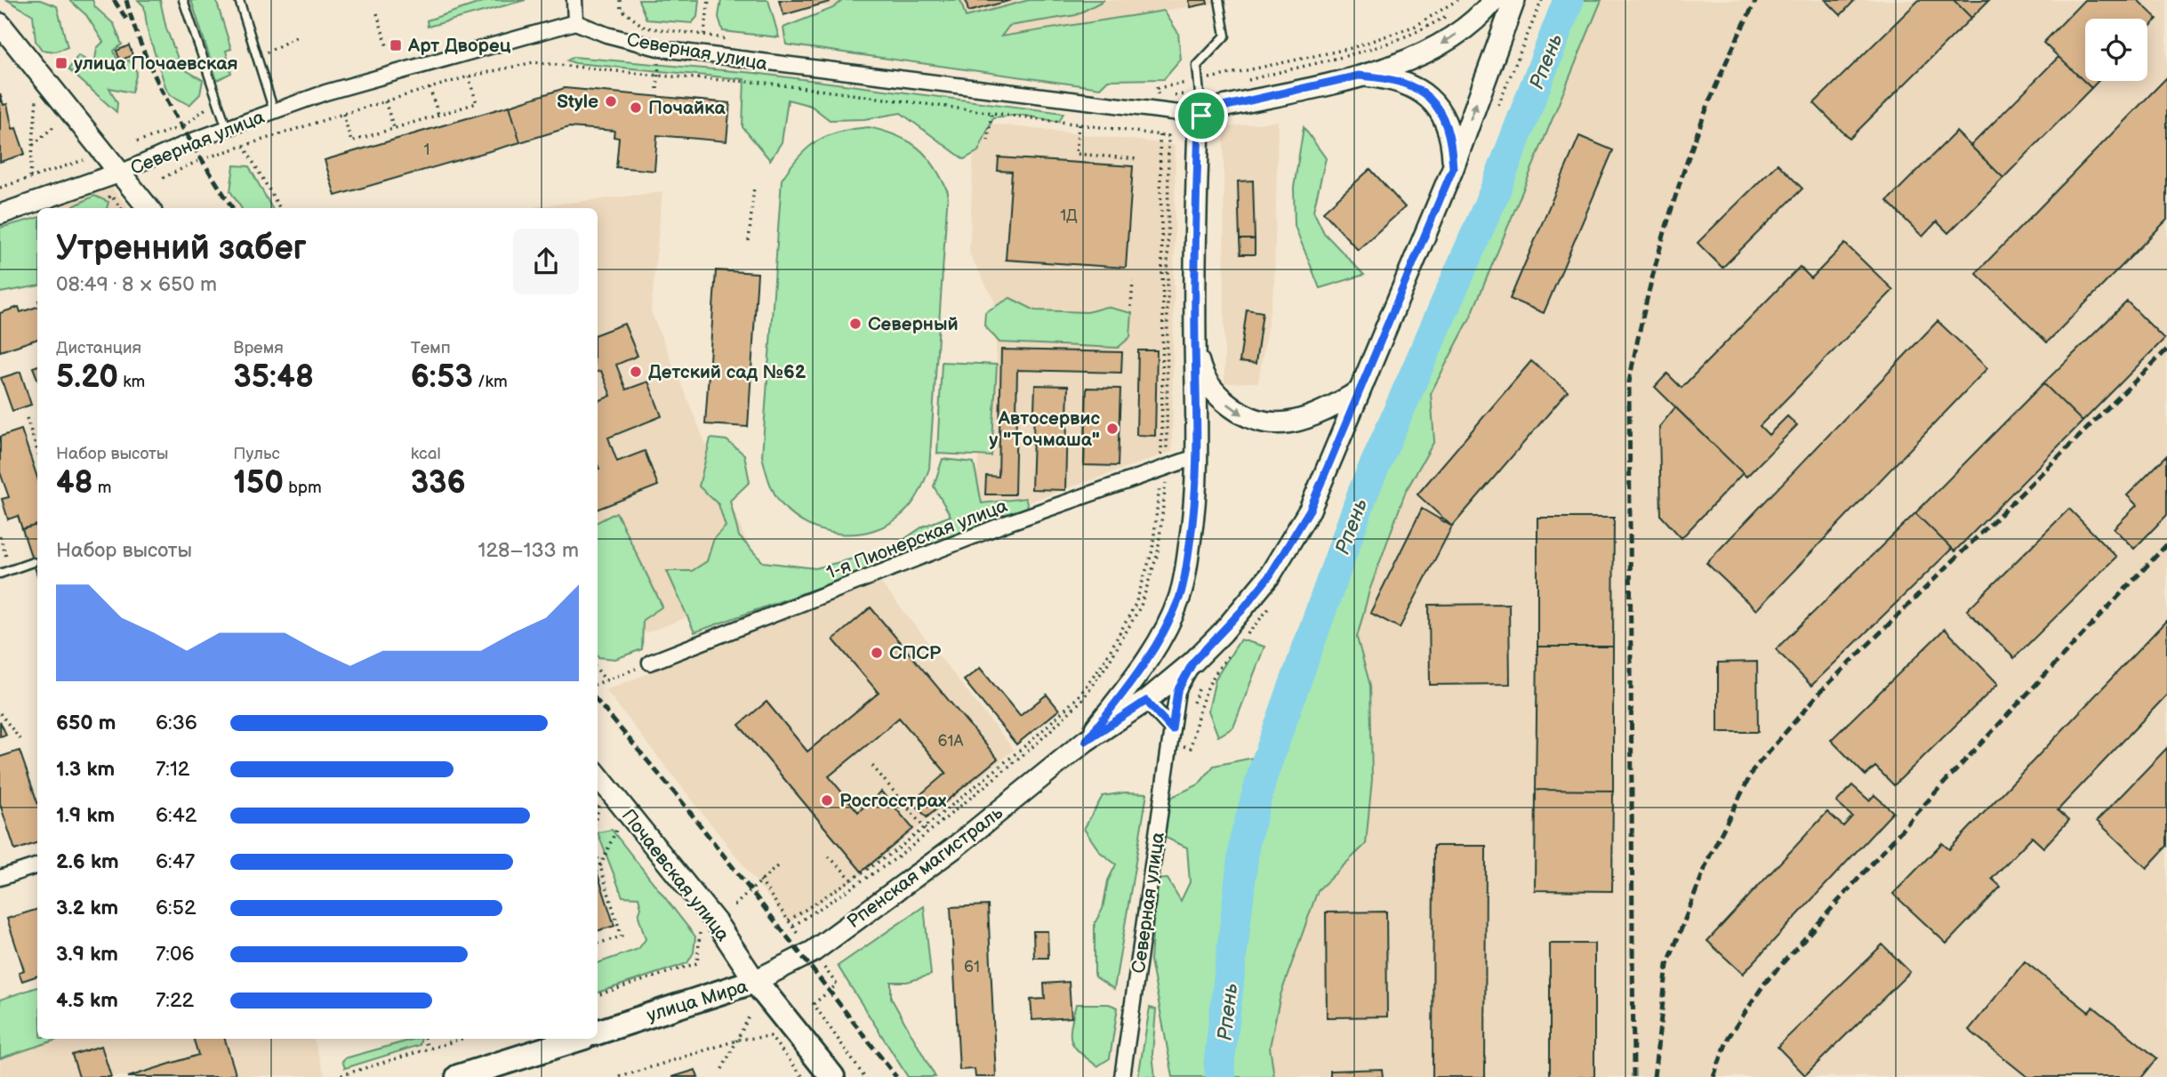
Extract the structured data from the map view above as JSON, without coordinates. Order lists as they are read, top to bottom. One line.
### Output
{"streets":{"main road":["Рпенская магистраль","Почаевская улица","улица Мира"],"street":["Северная улица","1-я Пионерская улица"]},"crossings":[["Северная улица","Рпенская магистраль"],["1-я Пионерская улица","Рпенская магистраль"],["Рпенская магистраль","Почаевская улица"],["Рпенская магистраль","улица Мира"],["Почаевская улица","улица Мира"]],"water":["Рпень"],"places":{"transit":["Арт Дворец","улица Почаевская"],"other":["Style","Почайка","Северный","Детский сад №62","Автосервис у \"Точмаша\"","СПСР","Росгосстрах"]},"house_numbers":["1","1Д","61А","61"],"page":{"heading":["Утренний забег","08:49 · 8 × 650 m"],"stats":[["Дистанция","5.20 km"],["Время","35:48"],["Темп","6:53 /km"],["Набор высоты","48 m"],["Пульс","150 bpm"],["kcal","336"]],"chart":["Набор высоты","128–133 m"],"list":[{"name":"650 m","note":"6:36"},{"name":"1.3 km","note":"7:12"},{"name":"1.9 km","note":"6:42"},{"name":"2.6 km","note":"6:47"},{"name":"3.2 km","note":"6:52"},{"name":"3.9 km","note":"7:06"},{"name":"4.5 km","note":"7:22"}]}}
